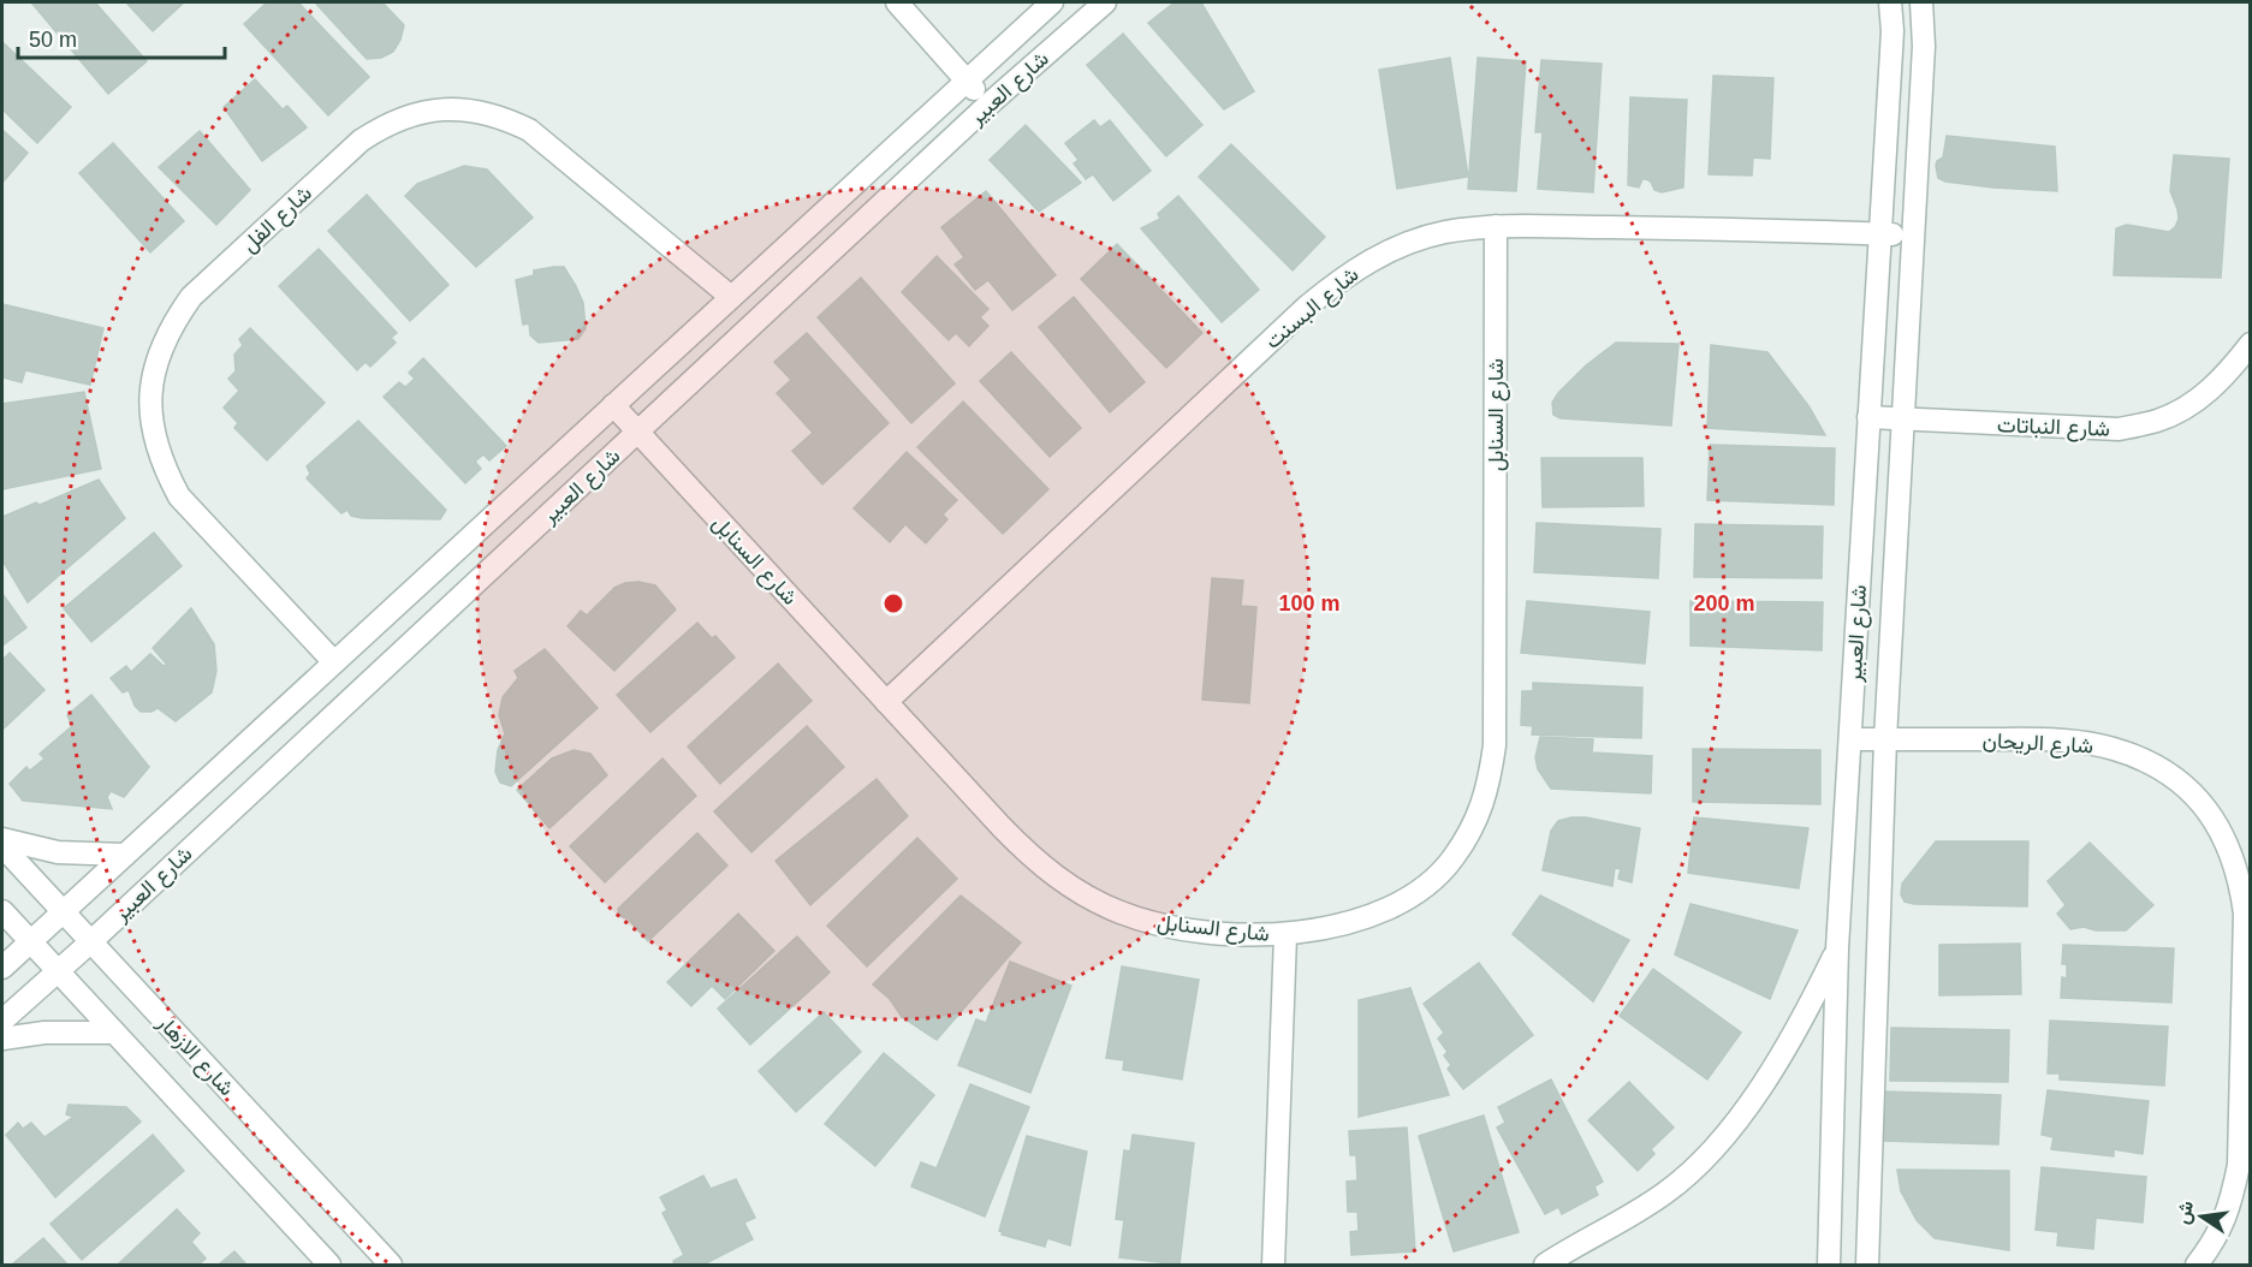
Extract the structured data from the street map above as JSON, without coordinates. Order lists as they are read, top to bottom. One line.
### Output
{"streets":{"street":["شارع العبير","شارع الفل","شارع البسنت","شارع السنابل","شارع النباتات","شارع الريحان","شارع الازهار"]},"crossings":[["شارع العبير","شارع الفل"],["شارع العبير","شارع البسنت"],["شارع العبير","شارع السنابل"],["شارع العبير","شارع النباتات"],["شارع العبير","شارع الريحان"],["شارع العبير","شارع الازهار"],["شارع البسنت","شارع السنابل"]],"scale_bar":"50 m","north":"left","rings":["100 m","200 m"]}
